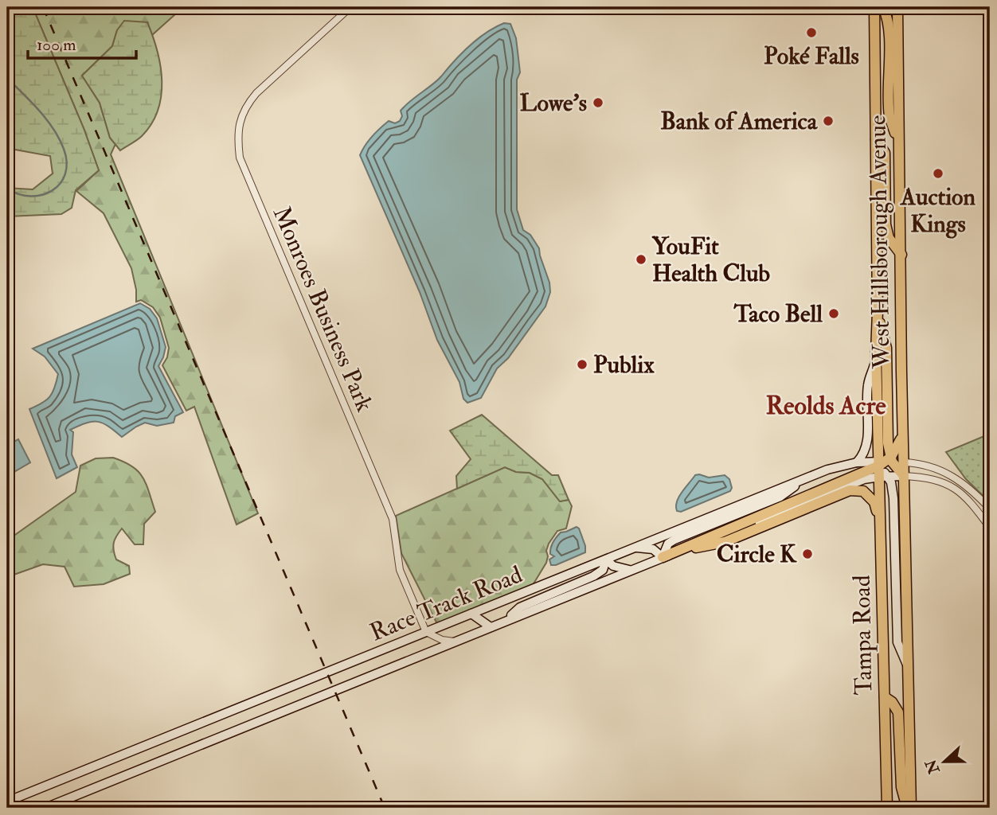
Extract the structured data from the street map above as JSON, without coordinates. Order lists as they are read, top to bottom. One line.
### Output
{"streets":{"main road":["West Hillsborough Avenue","Race Track Road","Tampa Road"],"street":["Monroes Business Park"]},"crossings":[["West Hillsborough Avenue","Race Track Road"],["West Hillsborough Avenue","Tampa Road"],["Monroes Business Park","Race Track Road"],["Race Track Road","Tampa Road"]],"districts":["Reolds Acre"],"places":["Poké Falls","Lowe's","Bank of America","Auction Kings","YouFit Health Club","Taco Bell","Publix","Circle K"],"scale_bar":"100 m","north":"left"}
